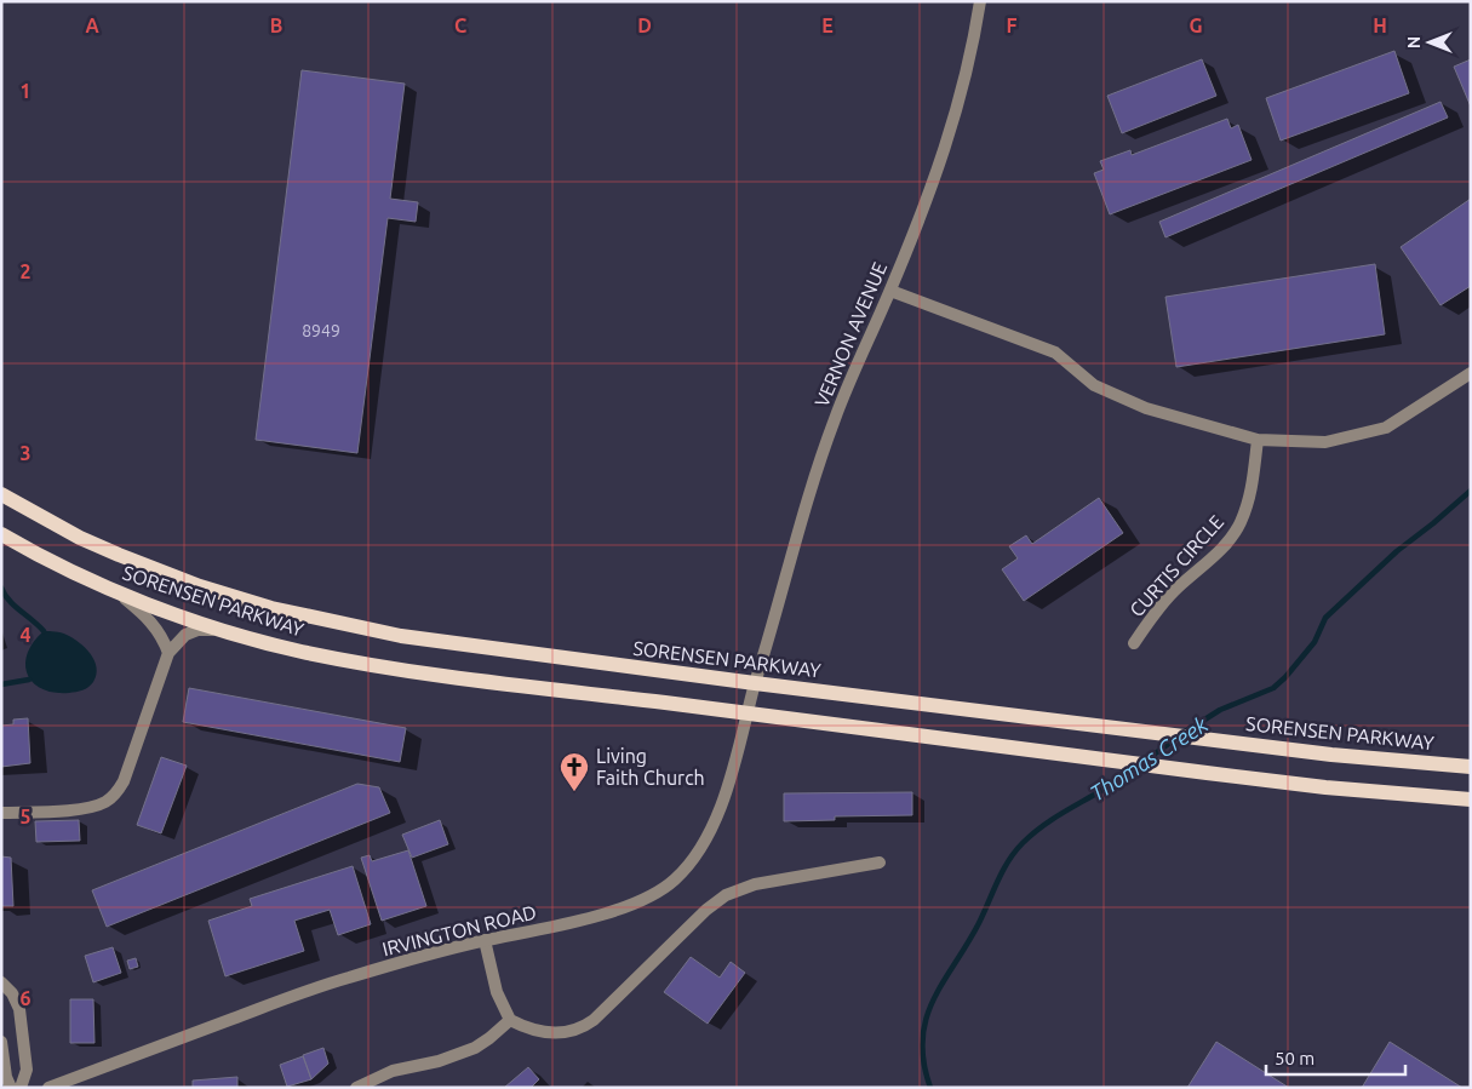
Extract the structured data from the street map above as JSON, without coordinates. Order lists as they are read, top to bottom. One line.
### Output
{"streets":{"main road":["SORENSEN PARKWAY"],"street":["VERNON AVENUE","CURTIS CIRCLE","IRVINGTON ROAD"]},"crossings":[["VERNON AVENUE","SORENSEN PARKWAY"],["VERNON AVENUE","IRVINGTON ROAD"],["SORENSEN PARKWAY","IRVINGTON ROAD"]],"water":["Thomas Creek"],"places":{"church":["Living Faith Church"]},"house_numbers":["8949"],"scale_bar":"50 m","north":"left","grid":{"columns":["A","B","C","D","E","F","G","H"],"rows":["1","2","3","4","5","6"]}}
